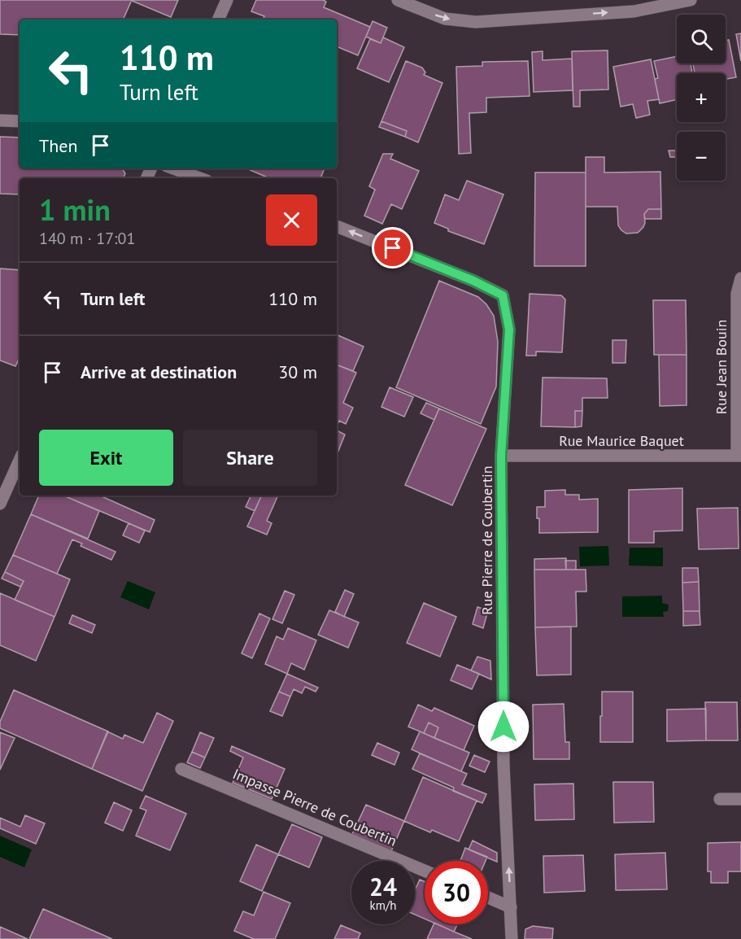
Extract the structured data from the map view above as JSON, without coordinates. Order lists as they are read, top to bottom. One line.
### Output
{"streets":{"street":["Rue Jean Bouin","Rue Maurice Baquet","Rue Pierre de Coubertin","Impasse Pierre de Coubertin"]},"crossings":[["Rue Jean Bouin","Rue Maurice Baquet"],["Rue Maurice Baquet","Rue Pierre de Coubertin"]],"one_way":["Rue Pierre de Coubertin"],"page":{"map_buttons":["+","−"],"turn":["110 m","Turn left"],"then":"Then","heading":["1 min","140 m · 17:01"],"list":[{"name":"Turn left","value":"110 m"},{"name":"Arrive at destination","value":"30 m"}],"buttons":["Exit","Share"],"speed":"24 km/h","limit":"30"}}
